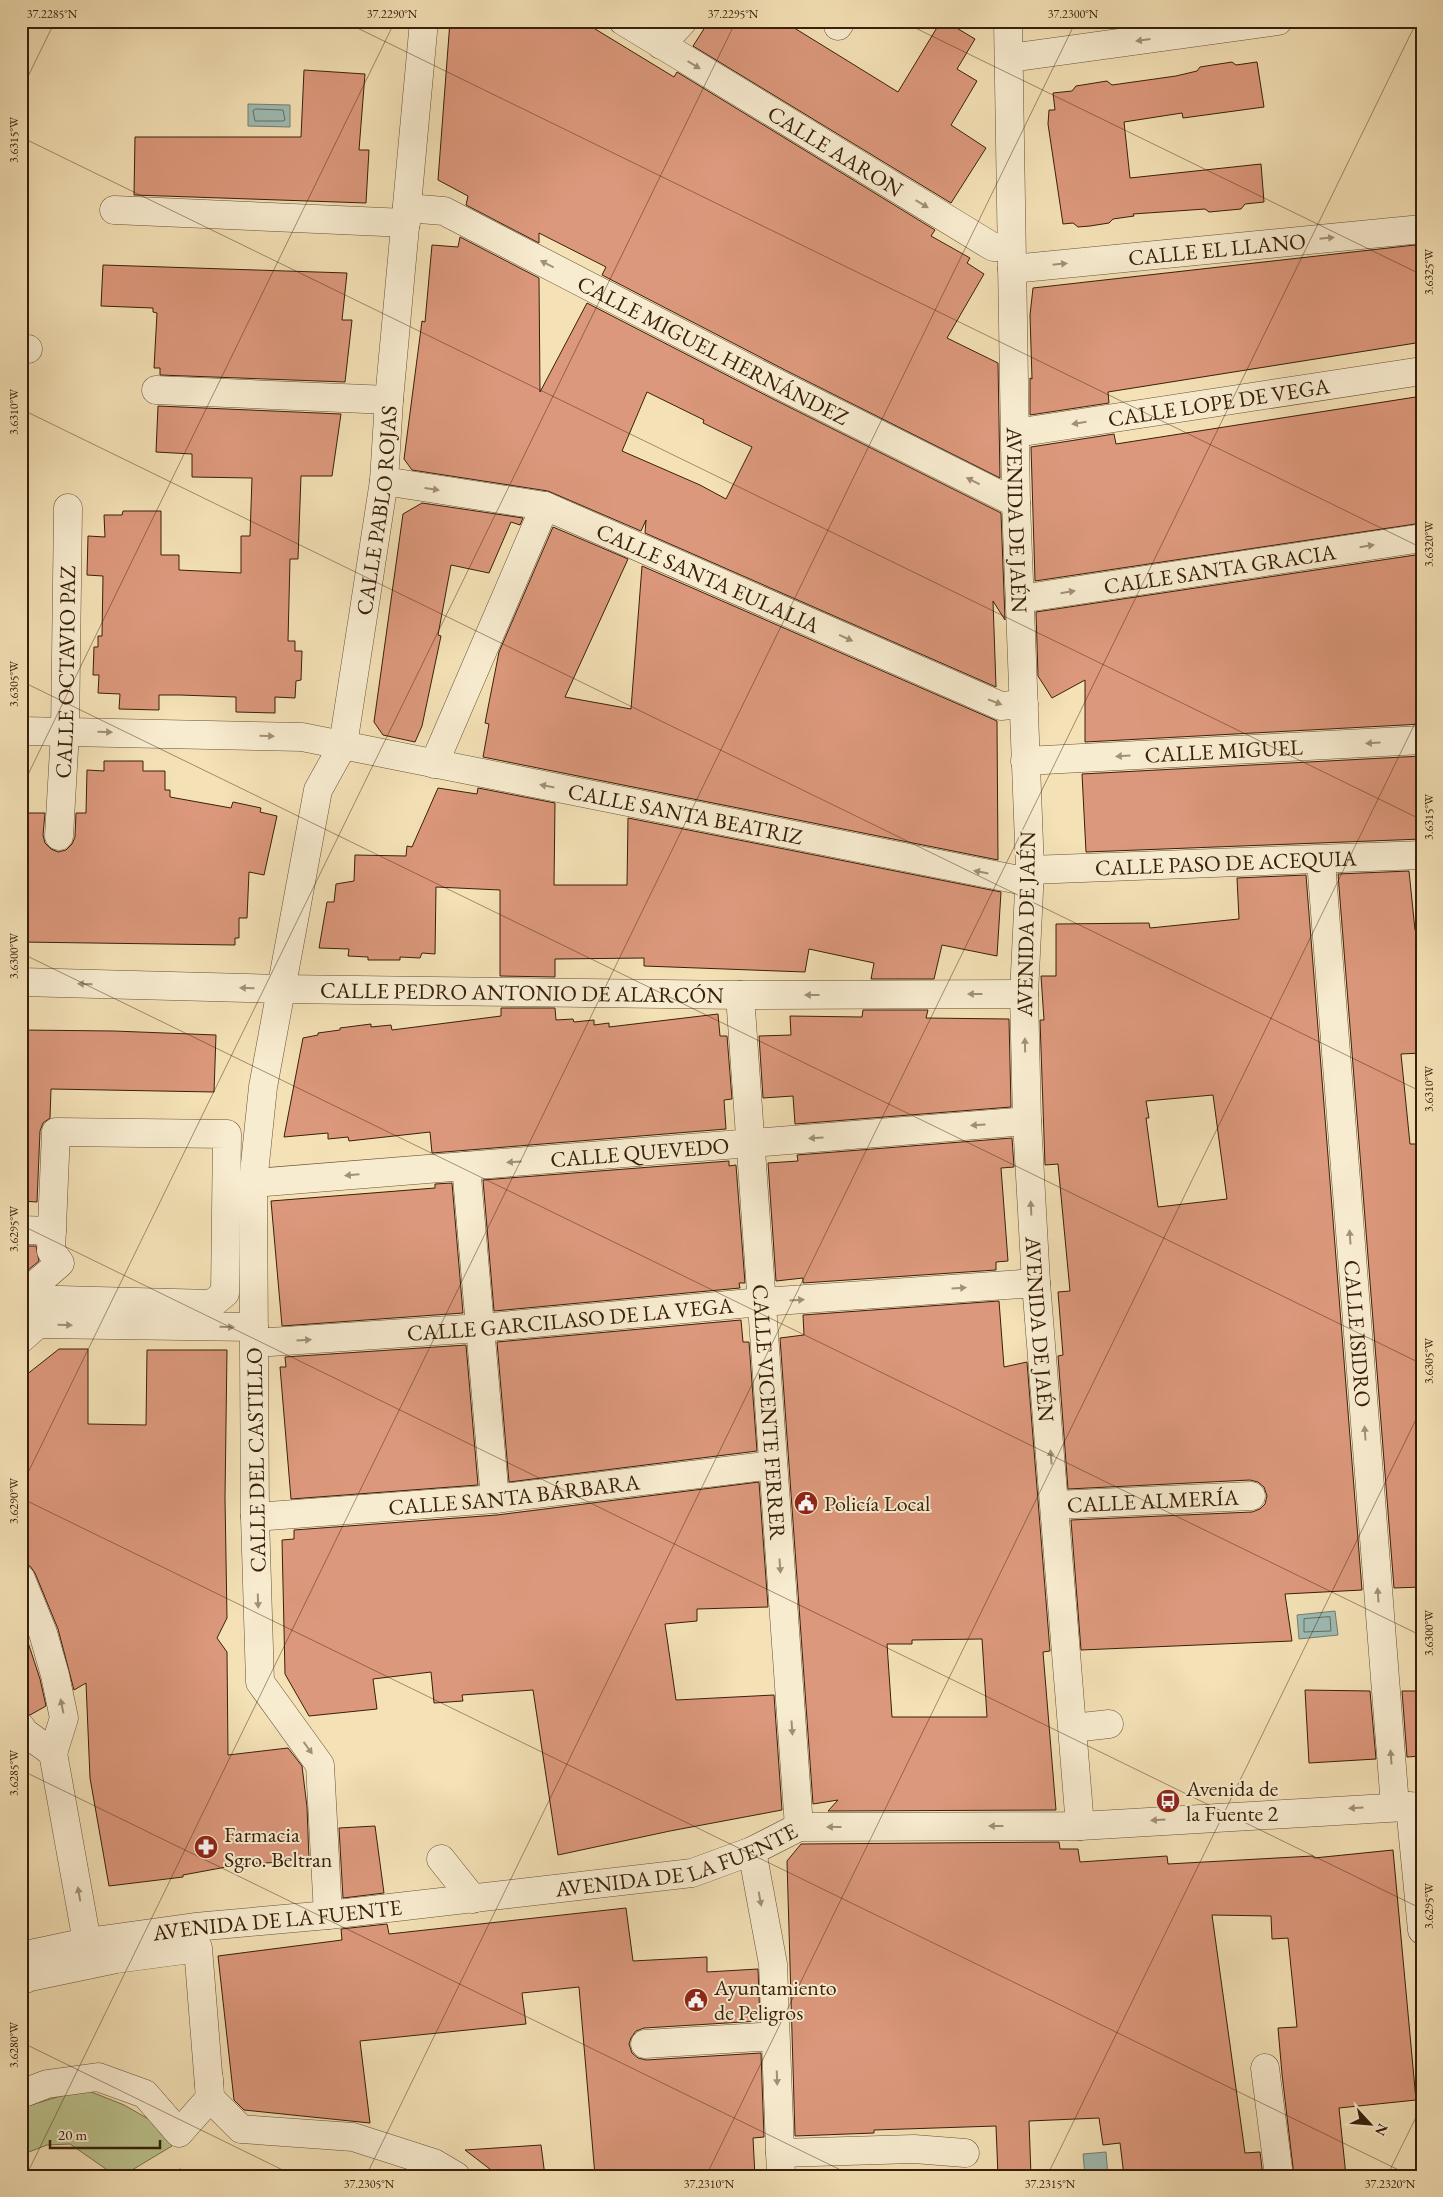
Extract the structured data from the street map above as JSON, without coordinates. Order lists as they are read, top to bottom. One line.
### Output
{"streets":{"street":["CALLE AARON","CALLE EL LLANO","CALLE MIGUEL HERNÁNDEZ","CALLE LOPE DE VEGA","CALLE PABLO ROJAS","AVENIDA DE JAÉN","CALLE SANTA GRACIA","CALLE SANTA EULALIA","CALLE OCTAVIO PAZ","CALLE MIGUEL","CALLE SANTA BEATRIZ","CALLE PASO DE ACEQUIA","CALLE PEDRO ANTONIO DE ALARCÓN","CALLE QUEVEDO","CALLE GARCILASO DE LA VEGA","CALLE ISIDRO","CALLE VICENTE FERRER","CALLE DEL CASTILLO","CALLE SANTA BÁRBARA","CALLE ALMERÍA","AVENIDA DE LA FUENTE"]},"crossings":[["CALLE AARON","CALLE EL LLANO"],["CALLE AARON","AVENIDA DE JAÉN"],["CALLE EL LLANO","AVENIDA DE JAÉN"],["CALLE MIGUEL HERNÁNDEZ","CALLE PABLO ROJAS"],["CALLE MIGUEL HERNÁNDEZ","AVENIDA DE JAÉN"],["CALLE LOPE DE VEGA","AVENIDA DE JAÉN"],["CALLE PABLO ROJAS","CALLE SANTA EULALIA"],["CALLE PABLO ROJAS","CALLE SANTA BEATRIZ"],["CALLE PABLO ROJAS","CALLE PEDRO ANTONIO DE ALARCÓN"],["CALLE PABLO ROJAS","CALLE DEL CASTILLO"],["AVENIDA DE JAÉN","CALLE SANTA GRACIA"],["AVENIDA DE JAÉN","CALLE SANTA EULALIA"],["AVENIDA DE JAÉN","CALLE MIGUEL"],["AVENIDA DE JAÉN","CALLE SANTA BEATRIZ"],["AVENIDA DE JAÉN","CALLE PASO DE ACEQUIA"],["AVENIDA DE JAÉN","CALLE PEDRO ANTONIO DE ALARCÓN"],["AVENIDA DE JAÉN","CALLE QUEVEDO"],["AVENIDA DE JAÉN","CALLE GARCILASO DE LA VEGA"],["AVENIDA DE JAÉN","CALLE ALMERÍA"],["AVENIDA DE JAÉN","AVENIDA DE LA FUENTE"],["CALLE OCTAVIO PAZ","CALLE SANTA BEATRIZ"],["CALLE SANTA BEATRIZ","CALLE PASO DE ACEQUIA"],["CALLE PASO DE ACEQUIA","CALLE ISIDRO"],["CALLE PEDRO ANTONIO DE ALARCÓN","CALLE VICENTE FERRER"],["CALLE PEDRO ANTONIO DE ALARCÓN","CALLE DEL CASTILLO"],["CALLE QUEVEDO","CALLE VICENTE FERRER"],["CALLE QUEVEDO","CALLE DEL CASTILLO"],["CALLE GARCILASO DE LA VEGA","CALLE VICENTE FERRER"],["CALLE GARCILASO DE LA VEGA","CALLE DEL CASTILLO"],["CALLE ISIDRO","AVENIDA DE LA FUENTE"],["CALLE VICENTE FERRER","CALLE SANTA BÁRBARA"],["CALLE VICENTE FERRER","AVENIDA DE LA FUENTE"],["CALLE DEL CASTILLO","CALLE SANTA BÁRBARA"],["CALLE DEL CASTILLO","AVENIDA DE LA FUENTE"]],"one_way":["CALLE AARON","CALLE MIGUEL HERNÁNDEZ","CALLE LOPE DE VEGA","CALLE SANTA GRACIA","CALLE SANTA EULALIA","CALLE MIGUEL","CALLE PEDRO ANTONIO DE ALARCÓN","CALLE QUEVEDO","CALLE GARCILASO DE LA VEGA","CALLE ISIDRO","CALLE VICENTE FERRER","AVENIDA DE LA FUENTE"],"places":{"public building":["Policía Local","Ayuntamiento de Peligros"],"bus stop":["Avenida de la Fuente 2"],"pharmacy":["Farmacia Sgro. Beltran"]},"scale_bar":"20 m","north":"bottom right","coordinates":["37.2285°N","37.2290°N","37.2295°N","37.2300°N","3.6315°W","3.6325°W","3.6310°W","3.6320°W","3.6305°W","3.6300°W","3.6295°W","3.6290°W","3.6285°W","3.6280°W","37.2305°N","37.2310°N","37.2315°N","37.2320°N"]}
